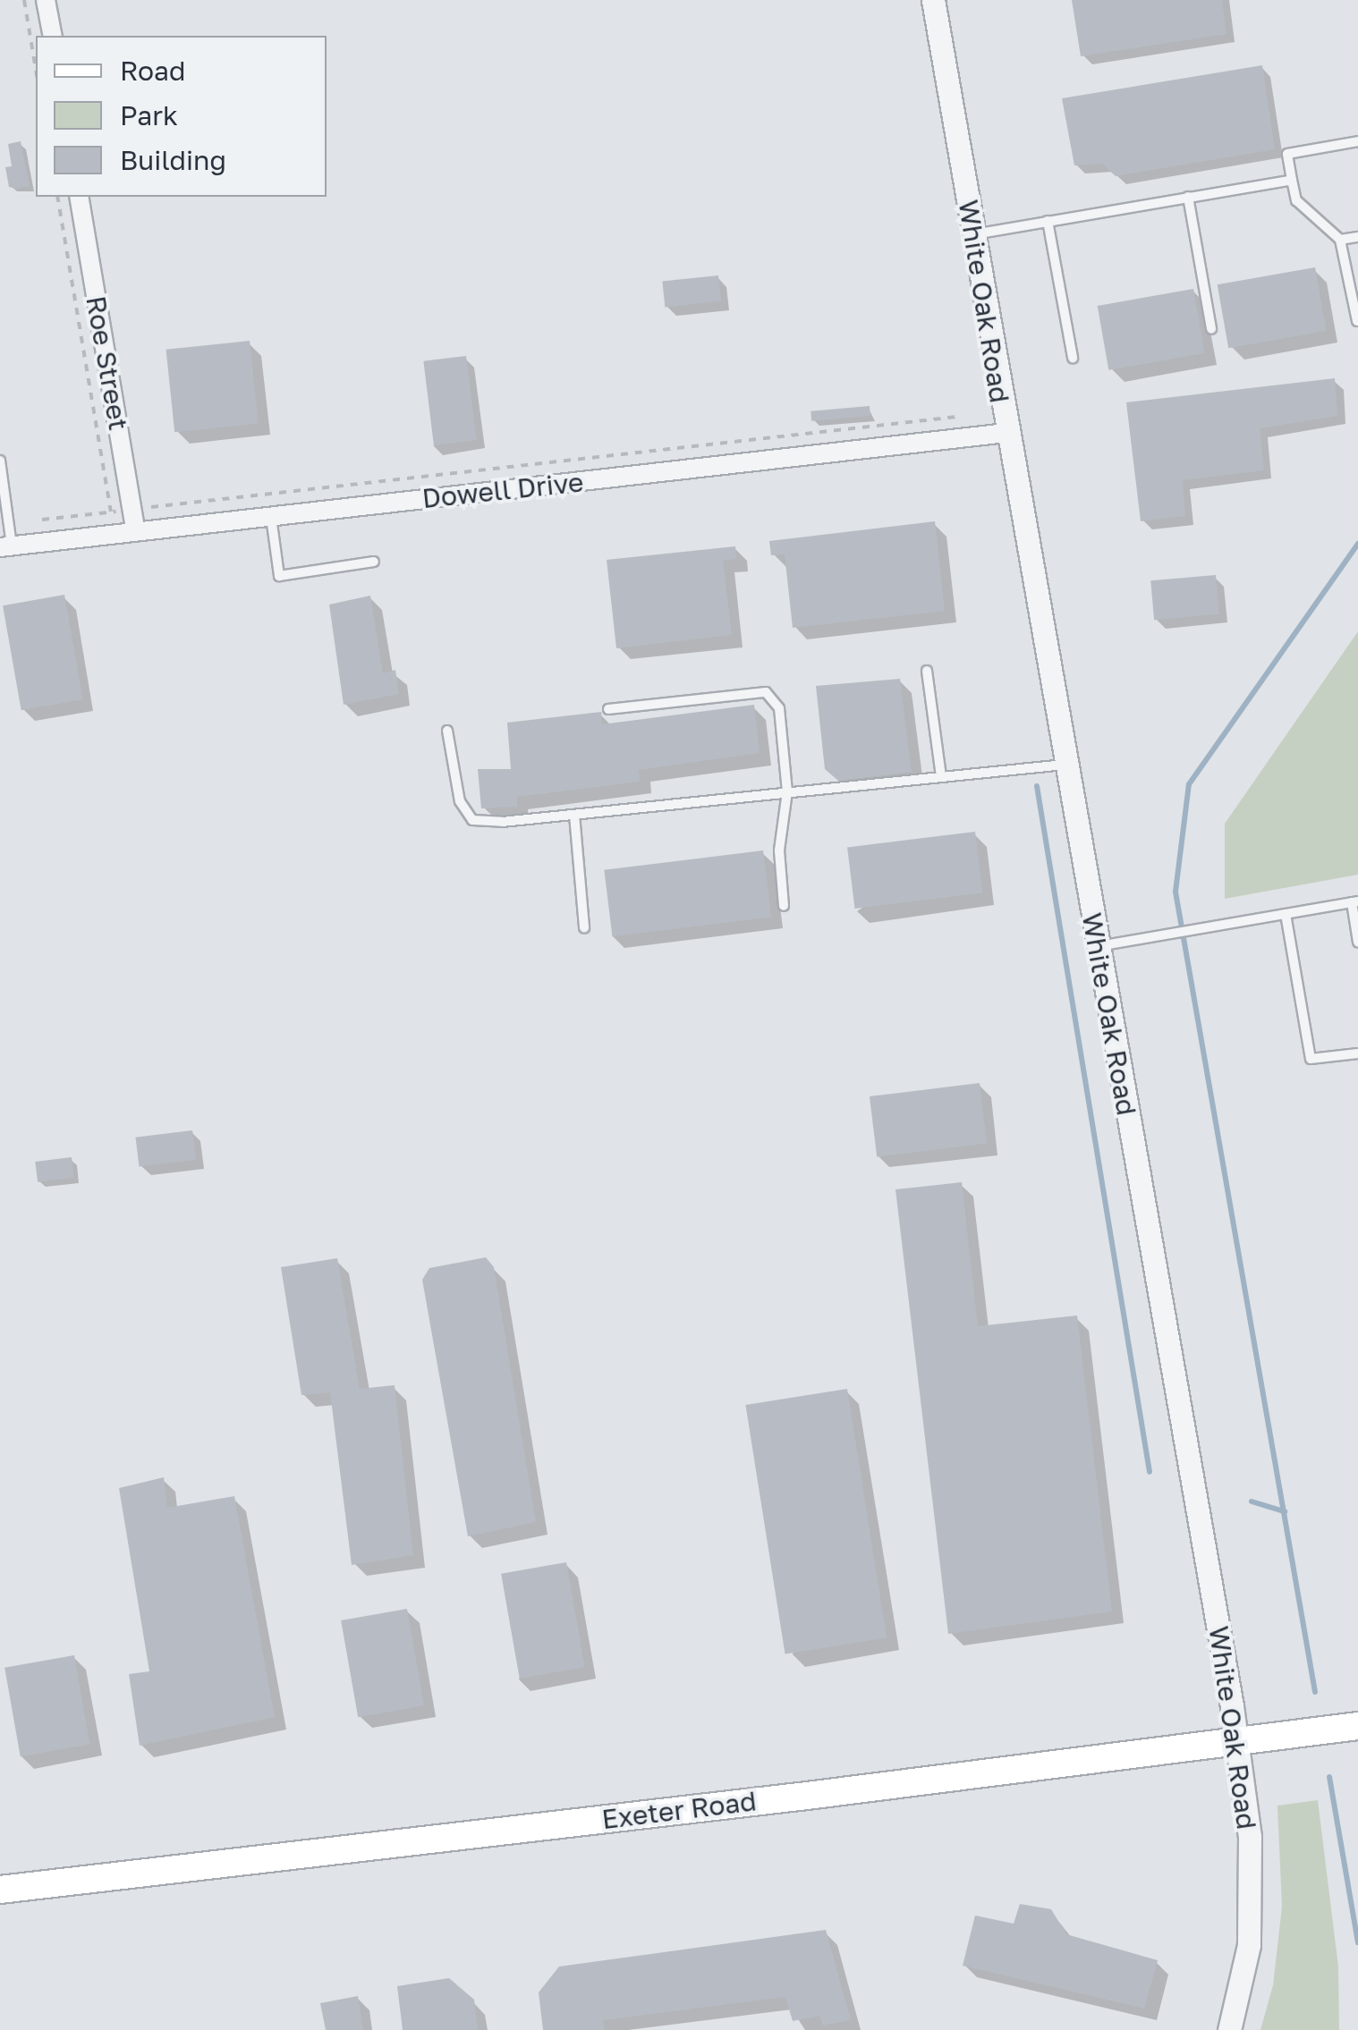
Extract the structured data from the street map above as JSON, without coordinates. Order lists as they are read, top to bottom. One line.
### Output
{"streets":{"main road":["Exeter Road"],"street":["White Oak Road","Roe Street","Dowell Drive"]},"crossings":[["White Oak Road","Dowell Drive"],["White Oak Road","Exeter Road"],["Roe Street","Dowell Drive"]],"legend":["Road","Park","Building"]}
